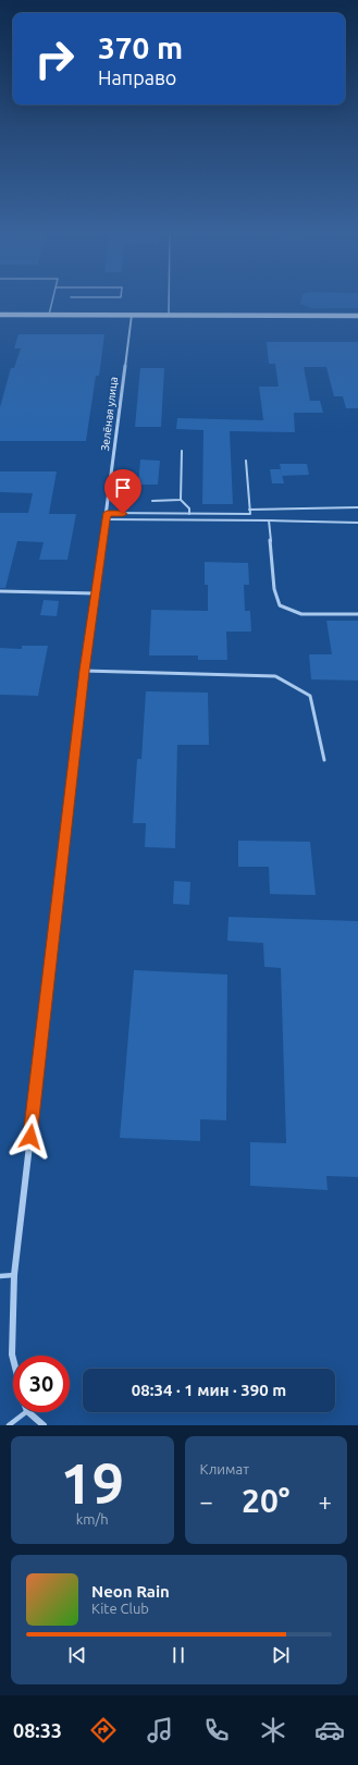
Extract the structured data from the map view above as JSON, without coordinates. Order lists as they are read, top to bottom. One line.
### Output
{"streets":{"street":["Зелёная улица"]},"page":{"turn":["370 m","Направо"],"limit":"30","trip":"08:34 · 1 мин · 390 m","tile":[["19","km/h"],"Климат"],"heat":["−","20°","+"],"song":["Neon Rain","Kite Club"],"tabs":"08:33"}}
